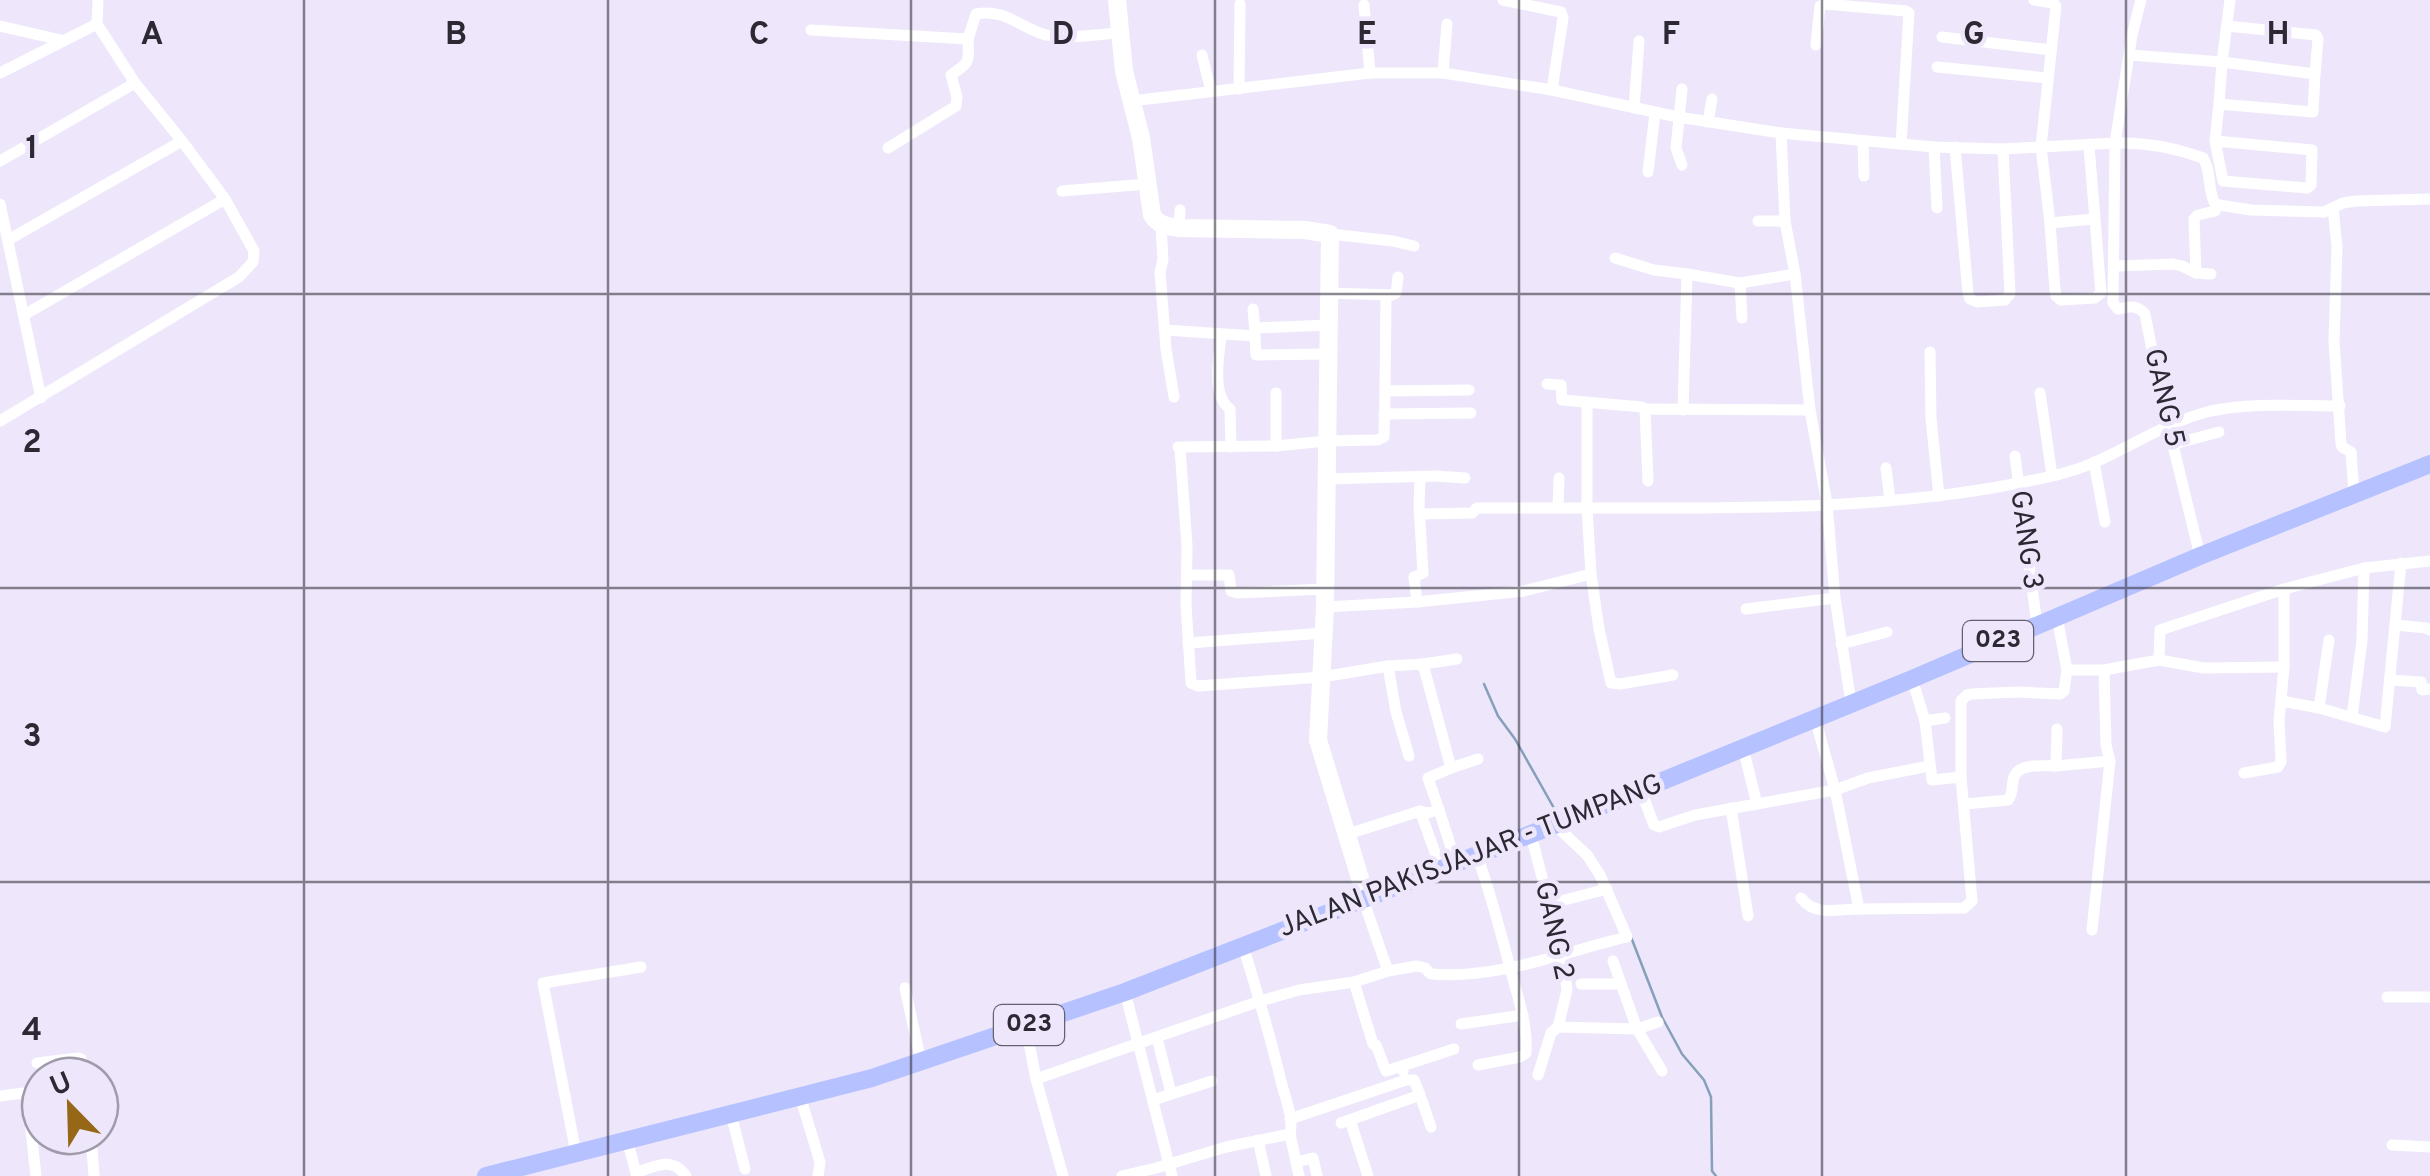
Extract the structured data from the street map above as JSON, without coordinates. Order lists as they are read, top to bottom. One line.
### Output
{"streets":{"main road":["023","JALAN PAKISJAJAR - TUMPANG"],"street":["GANG 5","GANG 3","GANG 2"]},"crossings":[["GANG 5","JALAN PAKISJAJAR - TUMPANG"],["GANG 3","JALAN PAKISJAJAR - TUMPANG"],["JALAN PAKISJAJAR - TUMPANG","GANG 2"]],"north":"top left","grid":{"columns":["A","B","C","D","E","F","G","H"],"rows":["1","2","3","4"]}}
